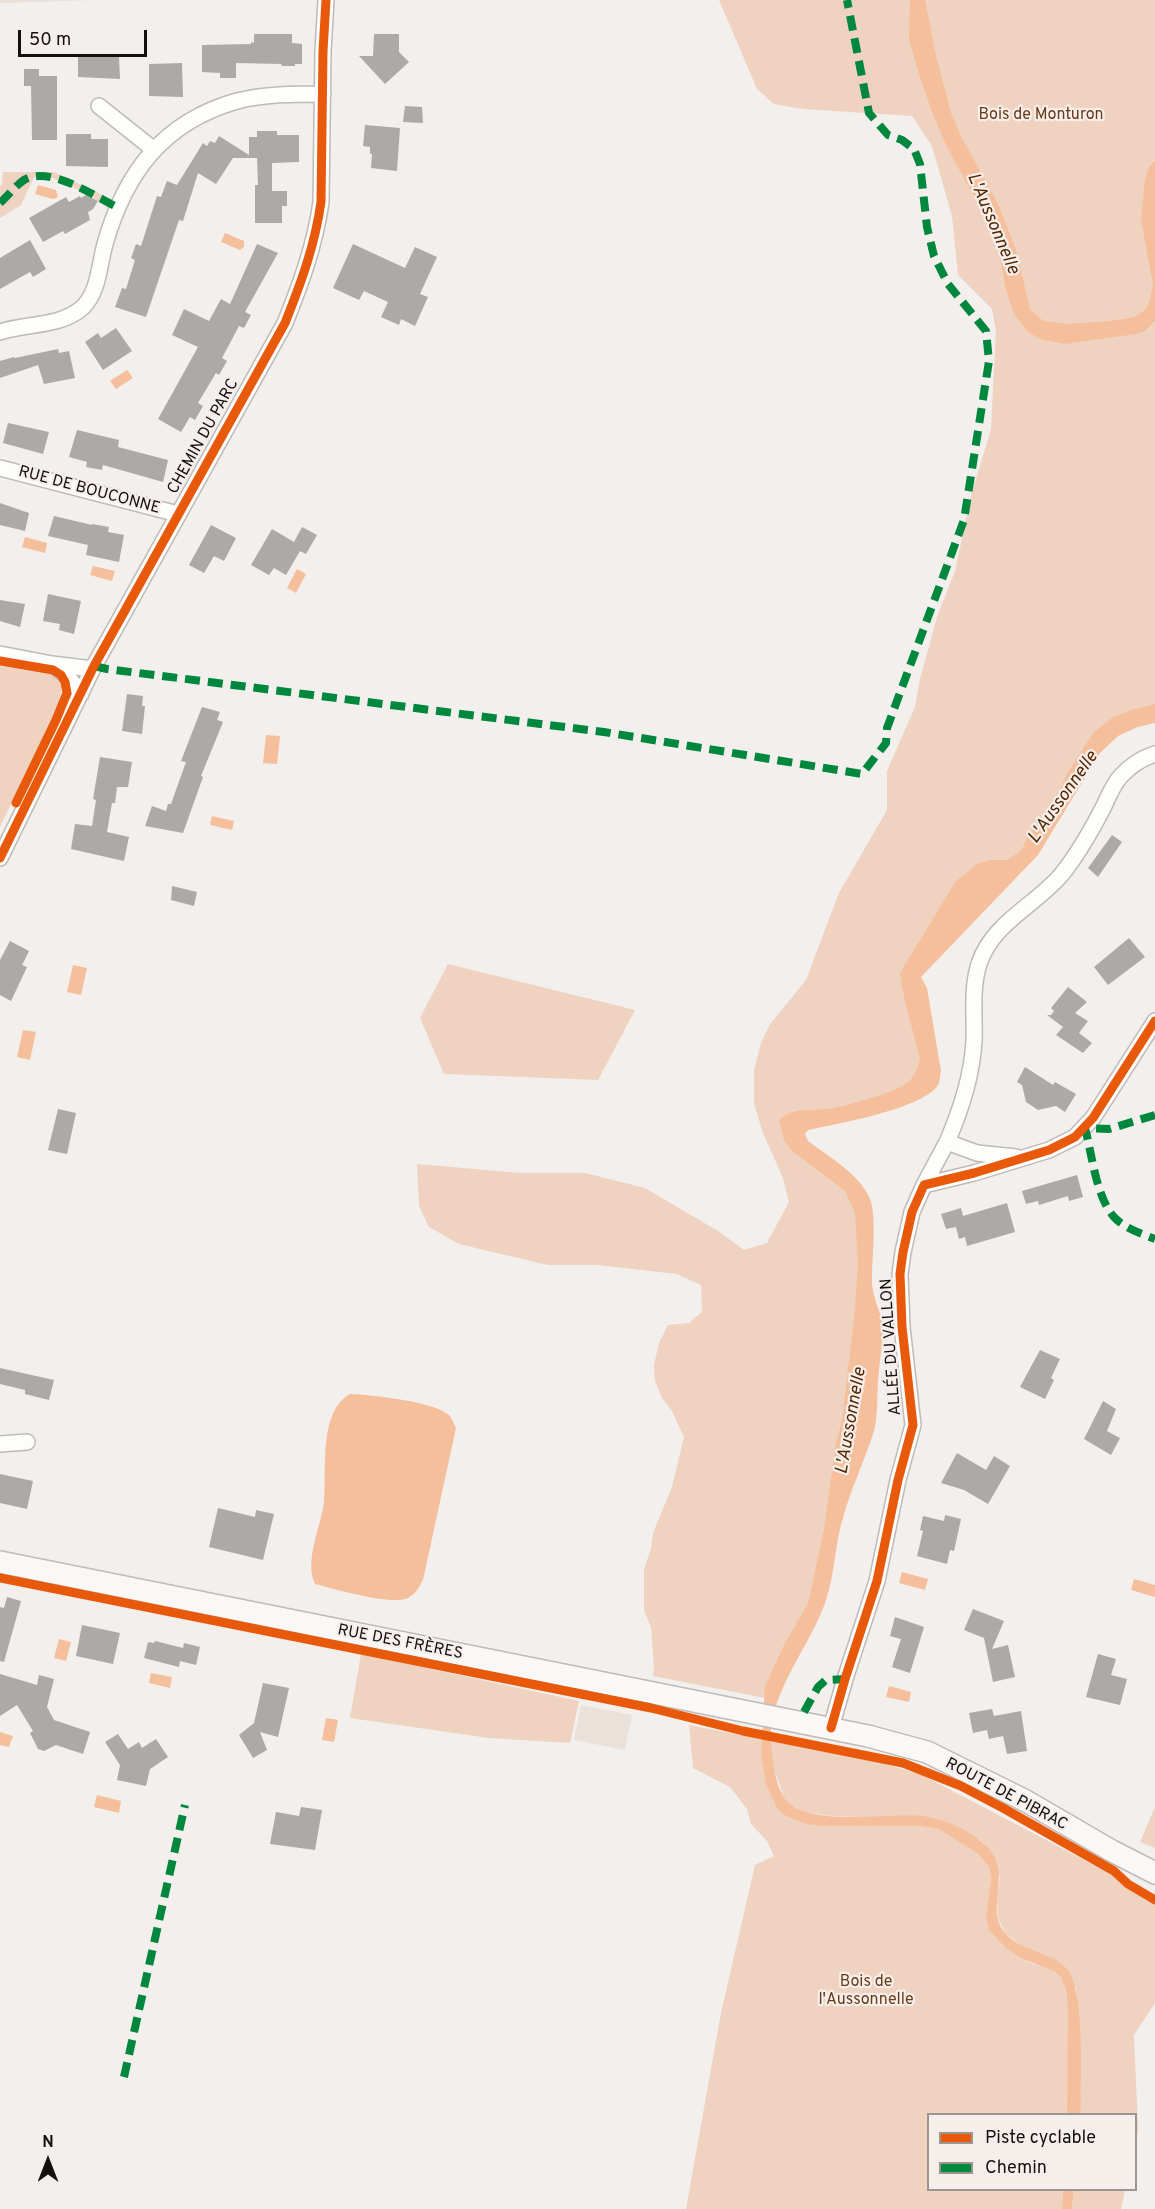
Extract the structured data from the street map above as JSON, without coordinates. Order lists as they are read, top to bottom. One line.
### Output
{"streets":{"main road":["RUE DES FRÈRES","ROUTE DE PIBRAC"],"street":["CHEMIN DU PARC","RUE DE BOUCONNE","ALLÉE DU VALLON"]},"crossings":[["CHEMIN DU PARC","RUE DE BOUCONNE"],["ALLÉE DU VALLON","RUE DES FRÈRES"],["ALLÉE DU VALLON","ROUTE DE PIBRAC"],["RUE DES FRÈRES","ROUTE DE PIBRAC"]],"water":["L'Aussonnelle"],"parks":["Bois de Monturon","Bois de l'Aussonnelle"],"legend":["Piste cyclable","Chemin"],"scale_bar":"50 m","north":"top"}
